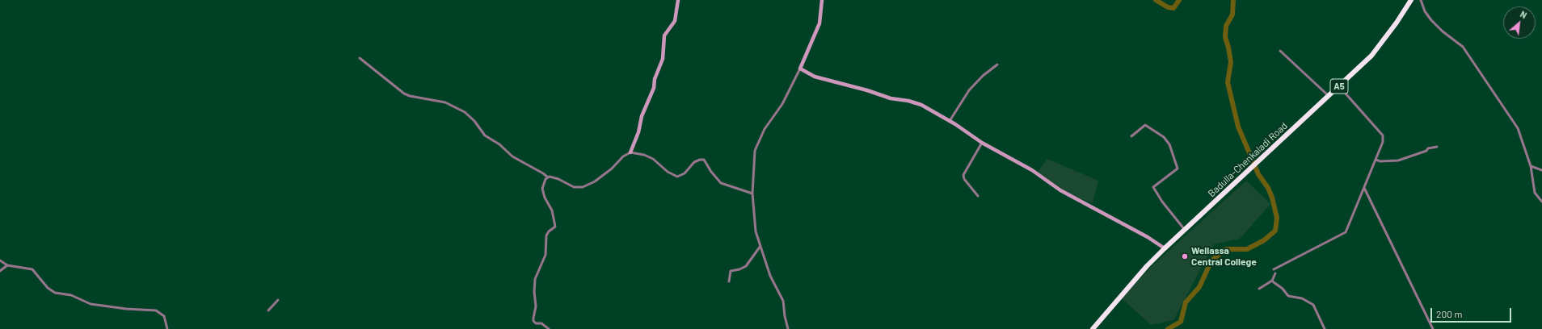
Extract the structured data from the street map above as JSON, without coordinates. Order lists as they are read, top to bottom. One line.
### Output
{"streets":{"highway":["A5","Badulla-Chenkaladi Road"]},"places":["Wellassa Central College"],"scale_bar":"200 m","north":"top right"}
